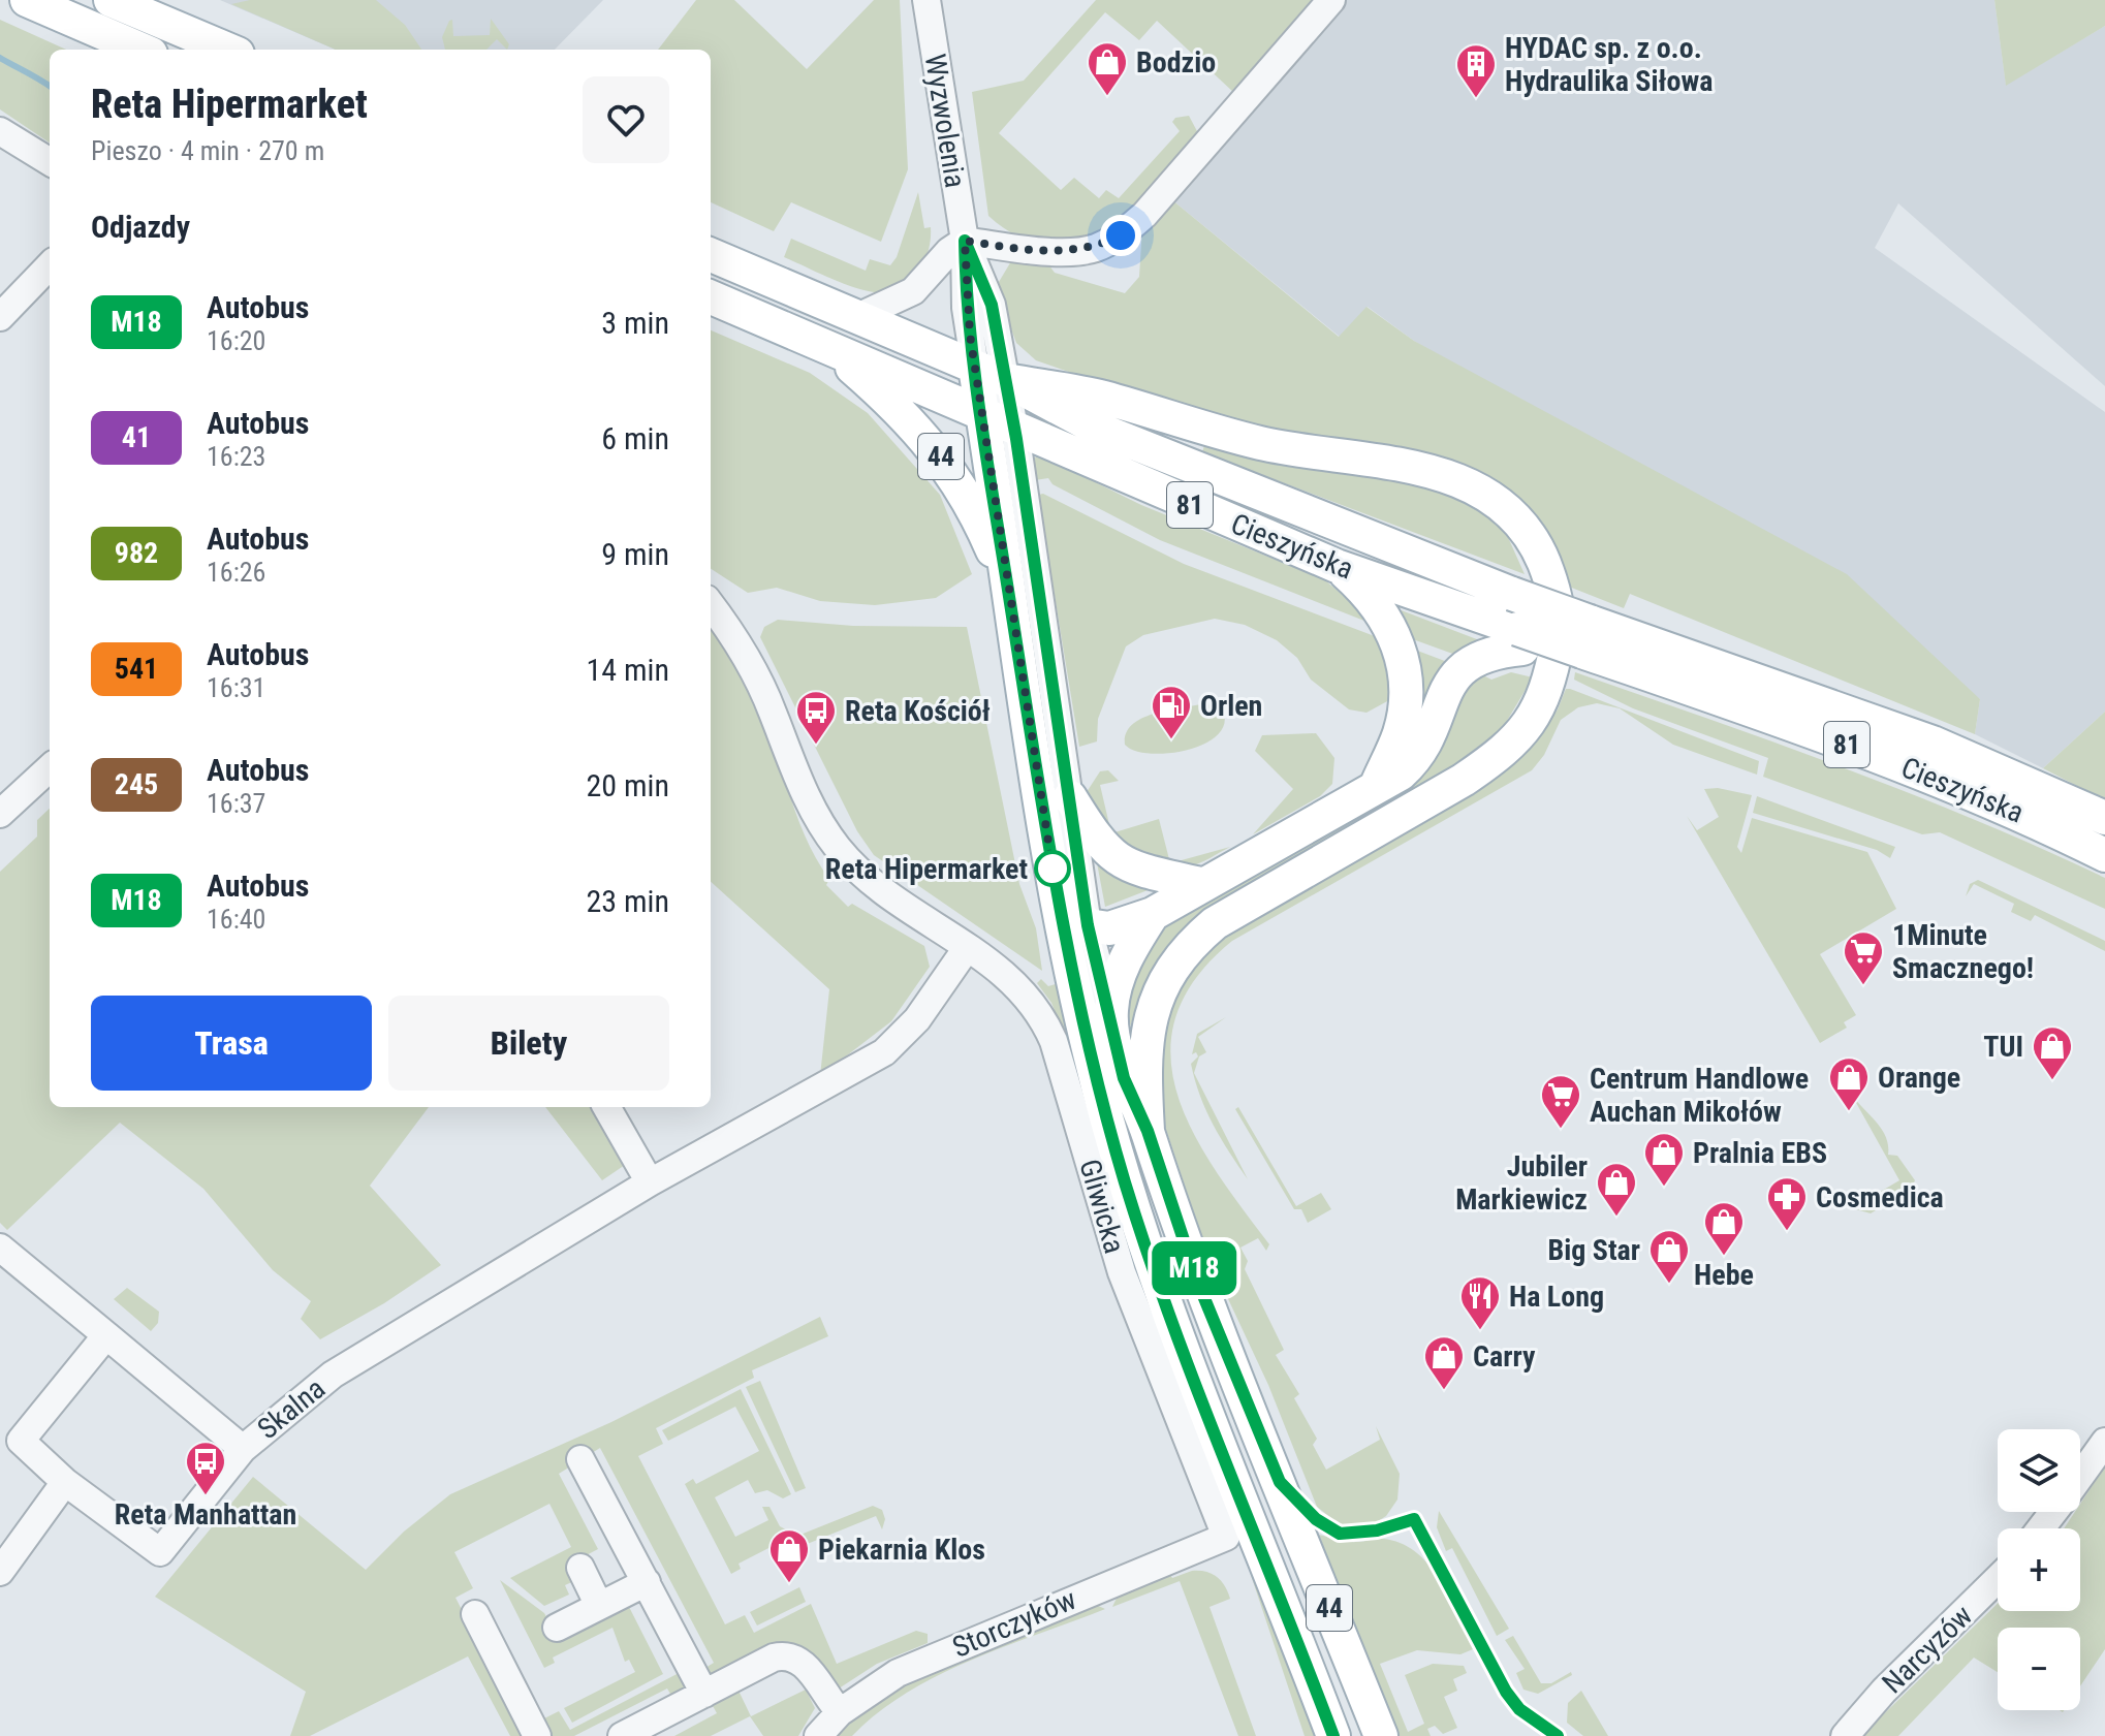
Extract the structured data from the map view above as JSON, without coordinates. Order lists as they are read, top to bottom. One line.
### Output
{"streets":{"main road":["44","81","Cieszyńska","Gliwicka"],"street":["Wyzwolenia","Skalna","Storczyków","Narcyzów"]},"crossings":[["Wyzwolenia","Cieszyńska"],["Wyzwolenia","Gliwicka"],["44","Cieszyńska"],["44","Gliwicka"],["81","Cieszyńska"],["Cieszyńska","Gliwicka"],["Gliwicka","Skalna"],["Gliwicka","Storczyków"]],"places":{"shop":["Bodzio","TUI","Orange","Pralnia EBS","Jubiler Markiewicz","Hebe","Big Star","Carry","Piekarnia Klos"],"building":["HYDAC sp. z o.o. Hydraulika Siłowa"],"fuel station":["Orlen"],"bus stop":["Reta Kościół","Reta Manhattan"],"other":["Reta Hipermarket"],"supermarket":["1Minute Smacznego!","Centrum Handlowe Auchan Mikołów"],"pharmacy":["Cosmedica"],"restaurant":["Ha Long"]},"lines":["bus line M18"],"page":{"on_map":"M18","heading":[["Reta Hipermarket","Pieszo · 4 min · 270 m"],"Odjazdy"],"list":[{"mark":"M18","name":"Autobus","note":"16:20","value":"3 min"},{"mark":"41","name":"Autobus","note":"16:23","value":"6 min"},{"mark":"982","name":"Autobus","note":"16:26","value":"9 min"},{"mark":"541","name":"Autobus","note":"16:31","value":"14 min"},{"mark":"245","name":"Autobus","note":"16:37","value":"20 min"},{"mark":"M18","name":"Autobus","note":"16:40","value":"23 min"}],"buttons":["Trasa","Bilety"],"map_buttons":["+","−"]}}
